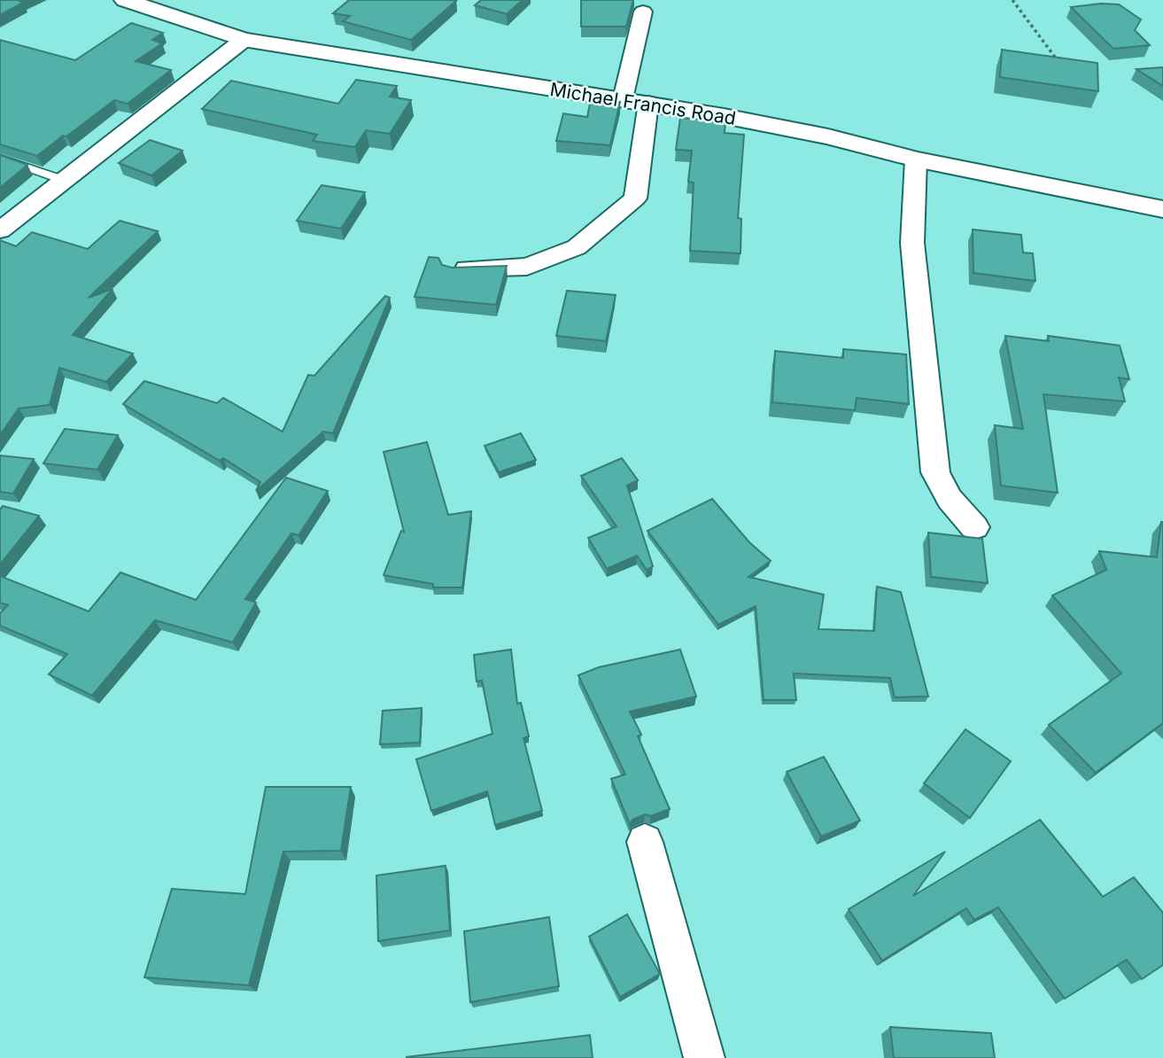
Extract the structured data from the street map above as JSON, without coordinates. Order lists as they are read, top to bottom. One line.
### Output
{"streets":{"street":["Michael Francis Road"]}}
